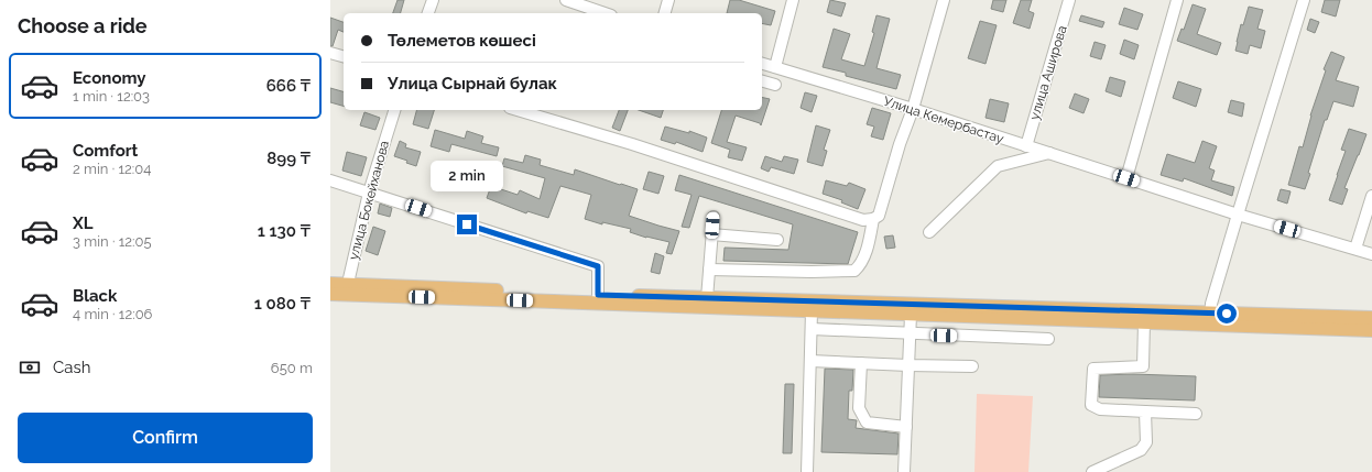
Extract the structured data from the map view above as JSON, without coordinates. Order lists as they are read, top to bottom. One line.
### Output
{"streets":{"street":["улица Аширова","Улица Кемербастау","улица Бокейханова"]},"crossings":[["улица Аширова","Улица Кемербастау"]],"page":{"heading":"Choose a ride","banner":["Төлеметов көшесі","Улица Сырнай булак"],"list":[{"name":"Economy","note":"1 min · 12:03","value":"666 ₸"},{"name":"Comfort","note":"2 min · 12:04","value":"899 ₸"},{"name":"XL","note":"3 min · 12:05","value":"1 130 ₸"},{"name":"Black","note":"4 min · 12:06","value":"1 080 ₸"}],"bubble":"2 min","pay":["Cash","650 m"],"buttons":"Confirm"}}
